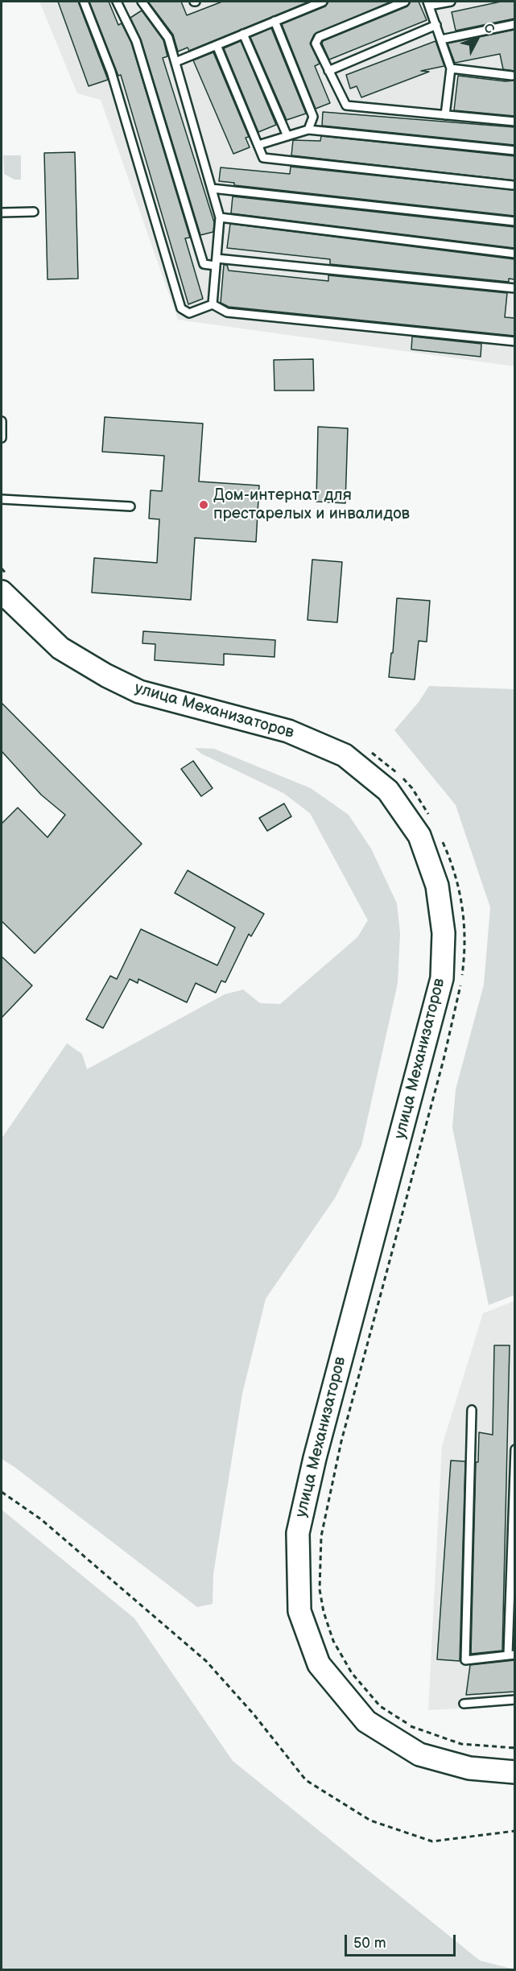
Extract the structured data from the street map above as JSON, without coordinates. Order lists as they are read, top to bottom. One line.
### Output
{"streets":{"main road":["улица Механизаторов"]},"places":["Дом-интернат для престарелых и инвалидов"],"scale_bar":"50 m","north":"top right"}
